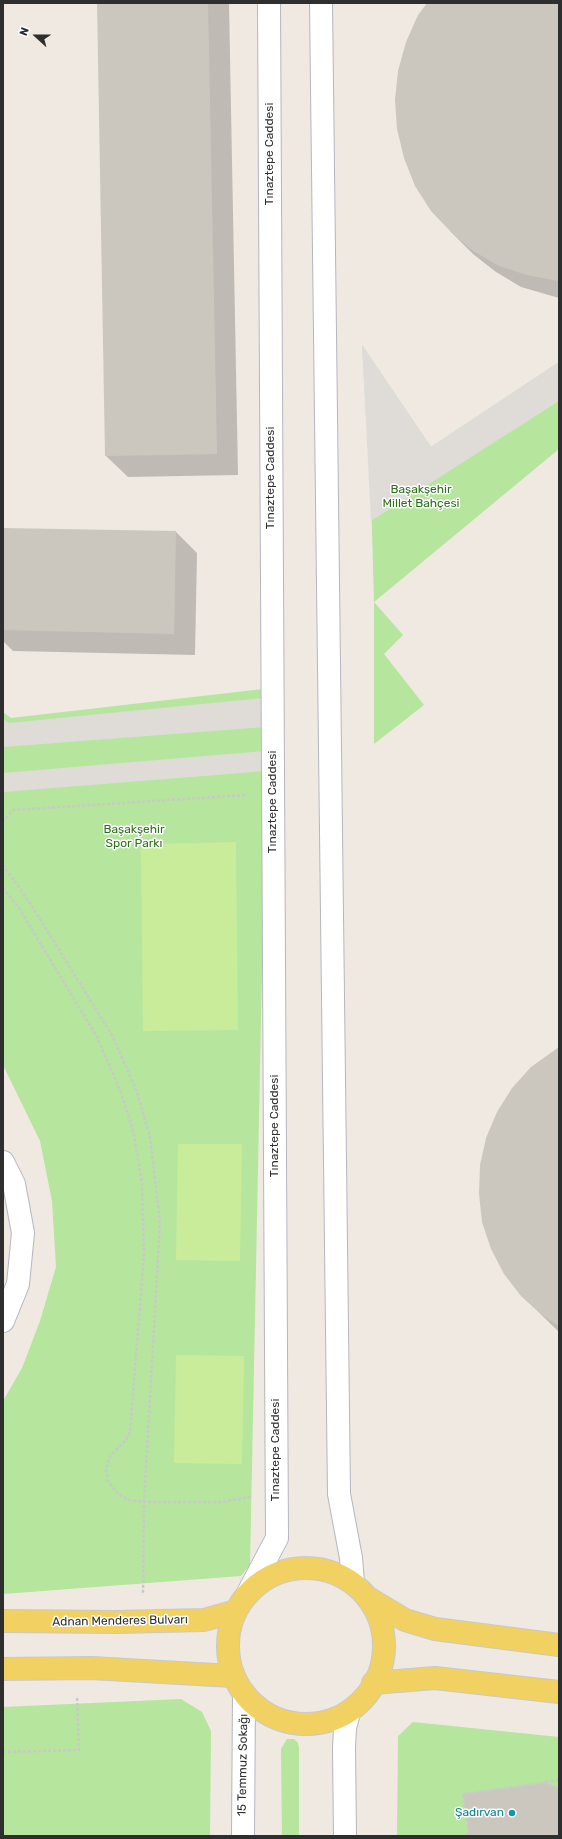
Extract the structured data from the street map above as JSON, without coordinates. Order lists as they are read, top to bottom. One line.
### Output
{"streets":{"main road":["Adnan Menderes Bulvarı"],"street":["Tınaztepe Caddesi","15 Temmuz Sokağı"]},"parks":["Başakşehir Millet Bahçesi","Başakşehir Spor Parkı"],"places":["Şadırvan"],"north":"left"}
